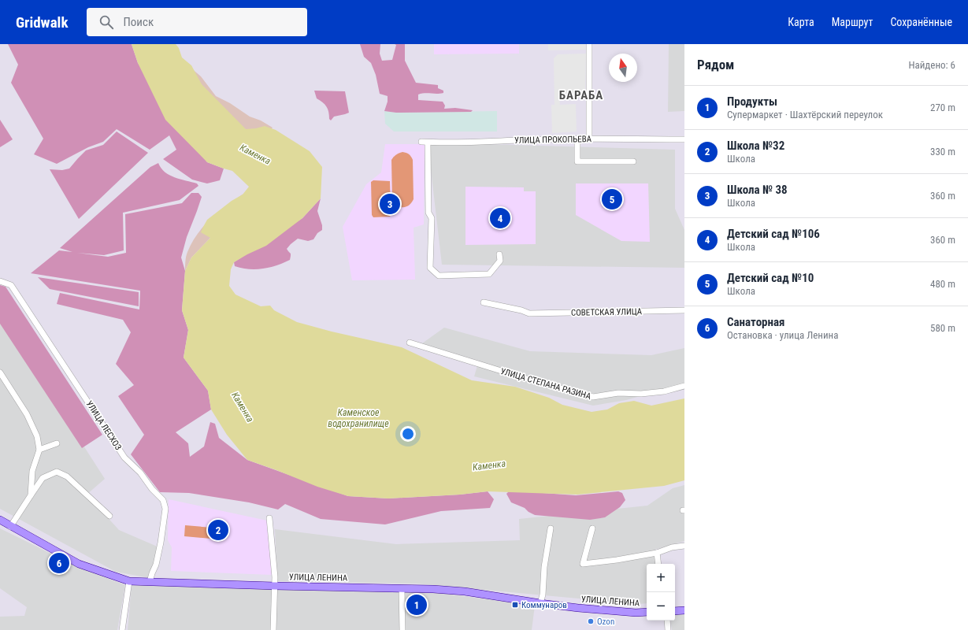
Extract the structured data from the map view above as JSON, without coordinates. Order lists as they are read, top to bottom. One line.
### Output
{"streets":{"main road":["УЛИЦА ЛЕНИНА"],"street":["УЛИЦА ПРОКОПЬЕВА","СОВЕТСКАЯ УЛИЦА","УЛИЦА СТЕПАНА РАЗИНА","УЛИЦА ЛЕСХОЗ"]},"crossings":[["УЛИЦА ЛЕСХОЗ","УЛИЦА ЛЕНИНА"]],"districts":["БАРАБА"],"water":["Каменка","Каменское водохранилище"],"places":{"transit":["Коммунаров"],"other":["Ozon"]},"north":"top","page":{"header":"Gridwalk","search":"Поиск","nav":["Карта","Маршрут","Сохранённые"],"heading":["Рядом","Найдено: 6"],"list":[{"mark":"1","name":"Продукты","note":"Супермаркет · Шахтёрский переулок","value":"270 m"},{"mark":"2","name":"Школа №32","note":"Школа","value":"330 m"},{"mark":"3","name":"Школа № 38","note":"Школа","value":"360 m"},{"mark":"4","name":"Детский сад №106","note":"Школа","value":"360 m"},{"mark":"5","name":"Детский сад №10","note":"Школа","value":"480 m"},{"mark":"6","name":"Санаторная","note":"Остановка · улица Ленина","value":"580 m"}],"pins":["5","3","4","2","6","1"],"map_buttons":["+","−"]}}
